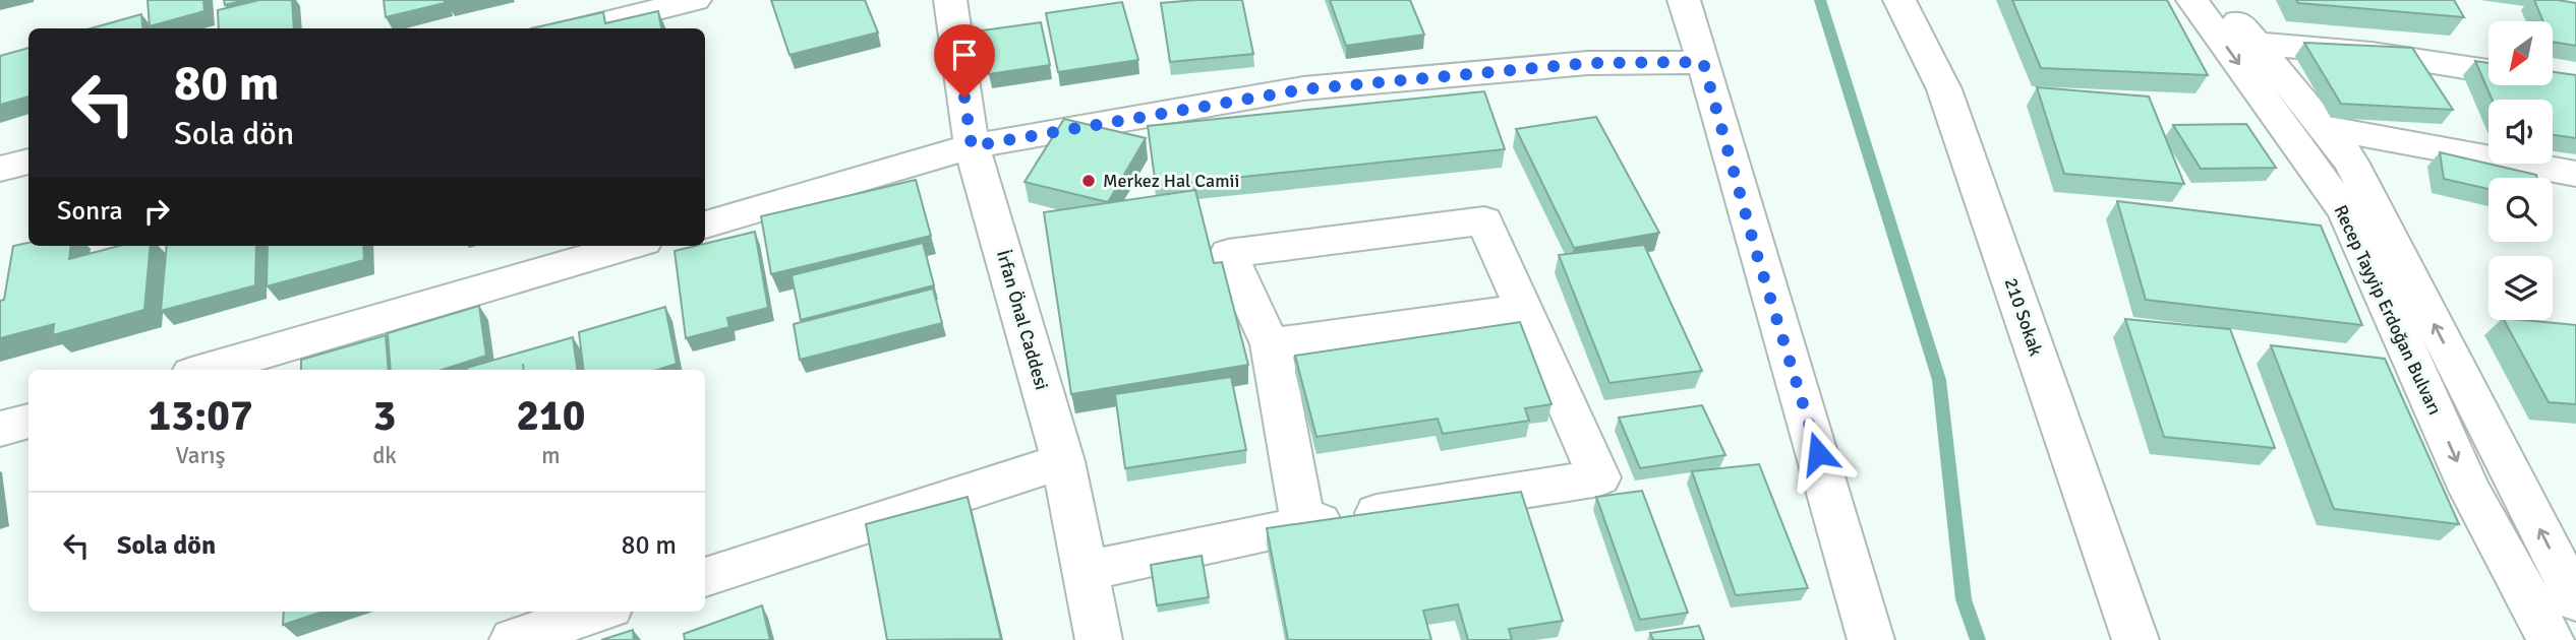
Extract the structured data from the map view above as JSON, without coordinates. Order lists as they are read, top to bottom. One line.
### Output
{"streets":{"street":["Recep Tayyip Erdoğan Bulvarı","210 Sokak","İrfan Önal Caddesi"]},"places":["Merkez Hal Camii"],"north":"bottom left","page":{"turn":["80 m","Sola dön"],"then":"Sonra","eta":["13:07","Varış","3","dk","210","m"],"list":[{"name":"Sola dön","value":"80 m"}]}}
